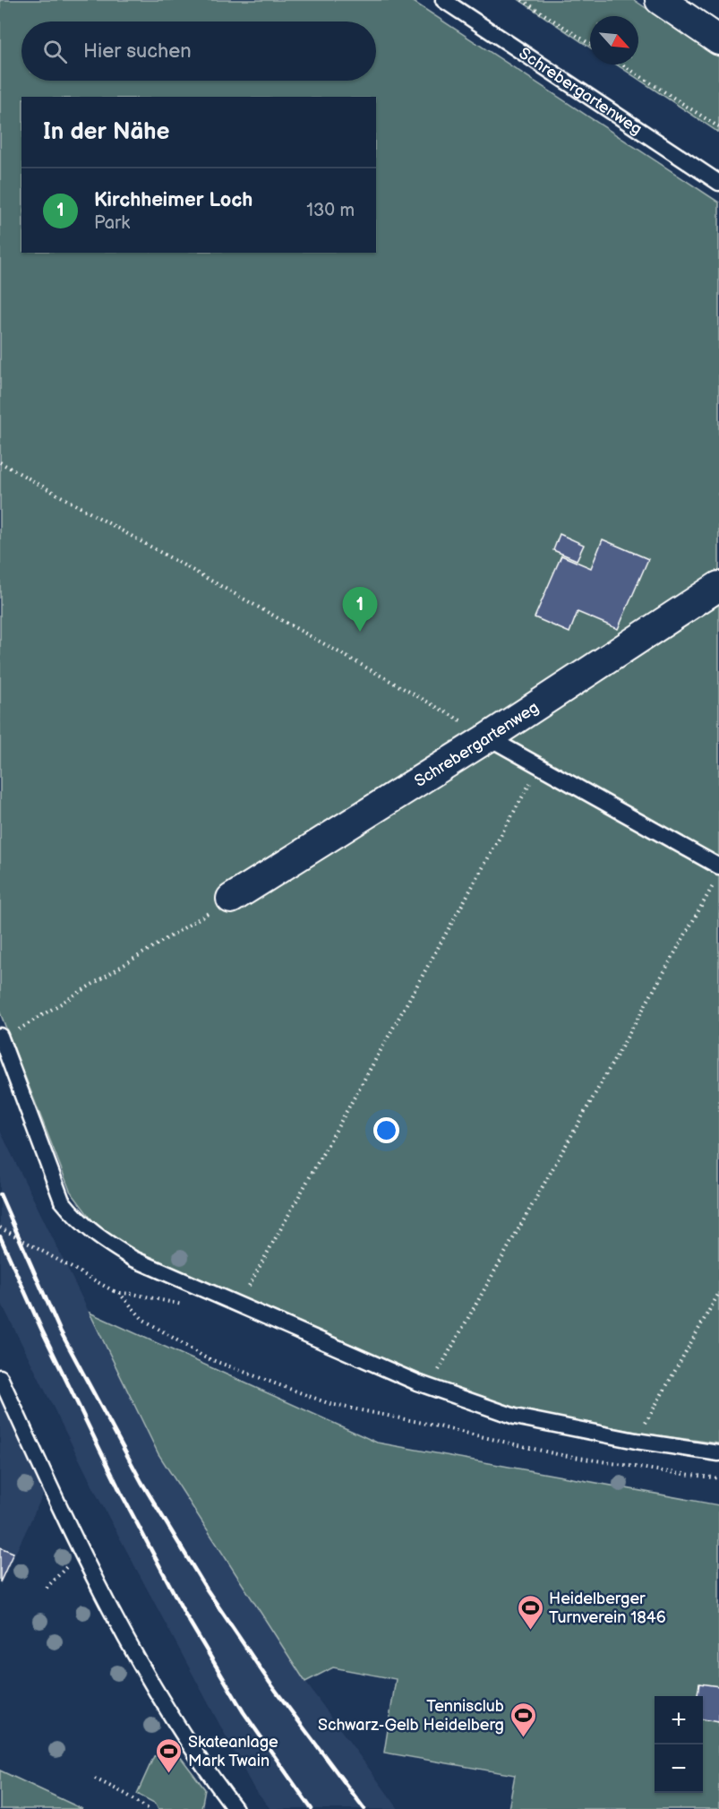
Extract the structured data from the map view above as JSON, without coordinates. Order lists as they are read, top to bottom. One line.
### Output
{"streets":{"street":["Schrebergartenweg"]},"places":{"sports":["Heidelberger Turnverein 1846","Tennisclub Schwarz-Gelb Heidelberg","Skateanlage Mark Twain"]},"north":"bottom right","page":{"search":"Hier suchen","heading":"In der Nähe","list":[{"mark":"1","name":"Kirchheimer Loch","note":"Park","value":"130 m"}],"pins":"1","map_buttons":["+","−"]}}
